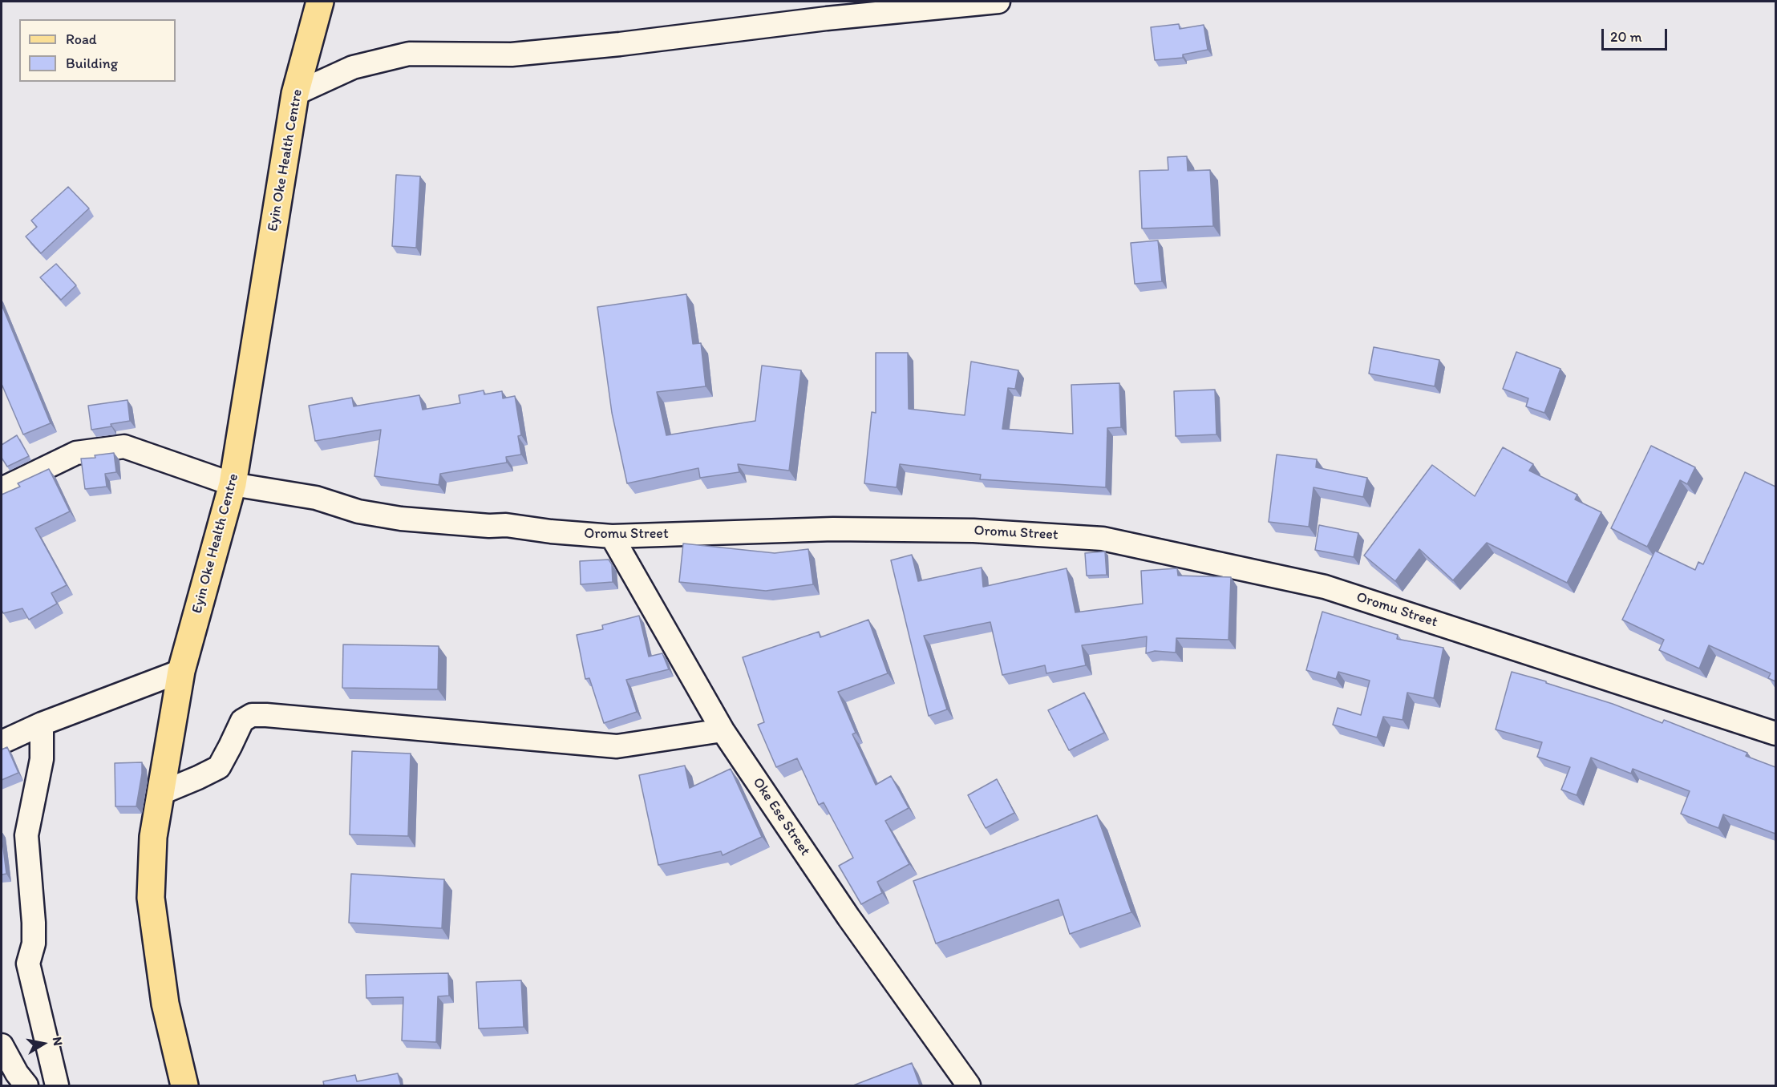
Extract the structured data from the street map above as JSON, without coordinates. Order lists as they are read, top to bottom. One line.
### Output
{"streets":{"main road":["Eyin Oke Health Centre"],"street":["Oromu Street","Oke Ese Street"]},"crossings":[["Eyin Oke Health Centre","Oromu Street"],["Oromu Street","Oke Ese Street"]],"legend":["Road","Building"],"scale_bar":"20 m","north":"right"}
